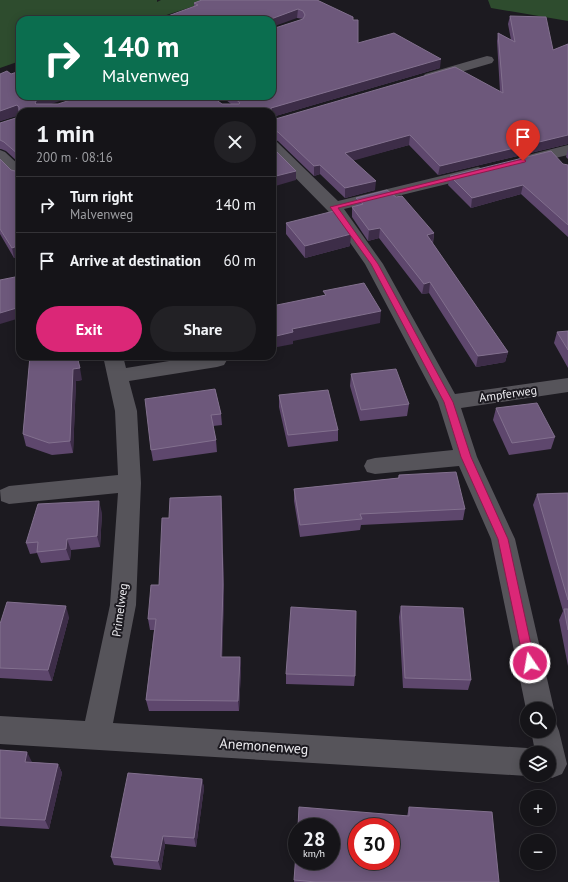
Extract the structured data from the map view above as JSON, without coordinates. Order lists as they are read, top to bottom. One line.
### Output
{"streets":{"street":["Ampferweg","Primelweg","Anemonenweg"]},"crossings":[["Primelweg","Anemonenweg"]],"page":{"turn":["140 m","Malvenweg"],"heading":["1 min","200 m · 08:16"],"list":[{"name":"Turn right","note":"Malvenweg","value":"140 m"},{"name":"Arrive at destination","value":"60 m"}],"buttons":["Exit","Share"],"map_buttons":["+","−"],"speed":"28 km/h","limit":"30"}}
